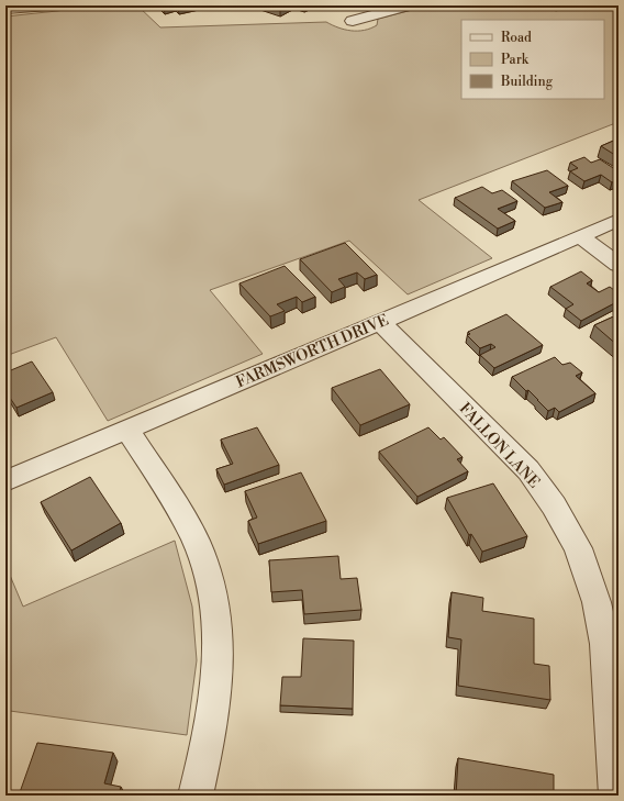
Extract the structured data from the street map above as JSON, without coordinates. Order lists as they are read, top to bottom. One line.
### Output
{"streets":{"street":["FARMSWORTH DRIVE","FALLON LANE"]},"crossings":[["FARMSWORTH DRIVE","FALLON LANE"]],"legend":["Road","Park","Building"]}
